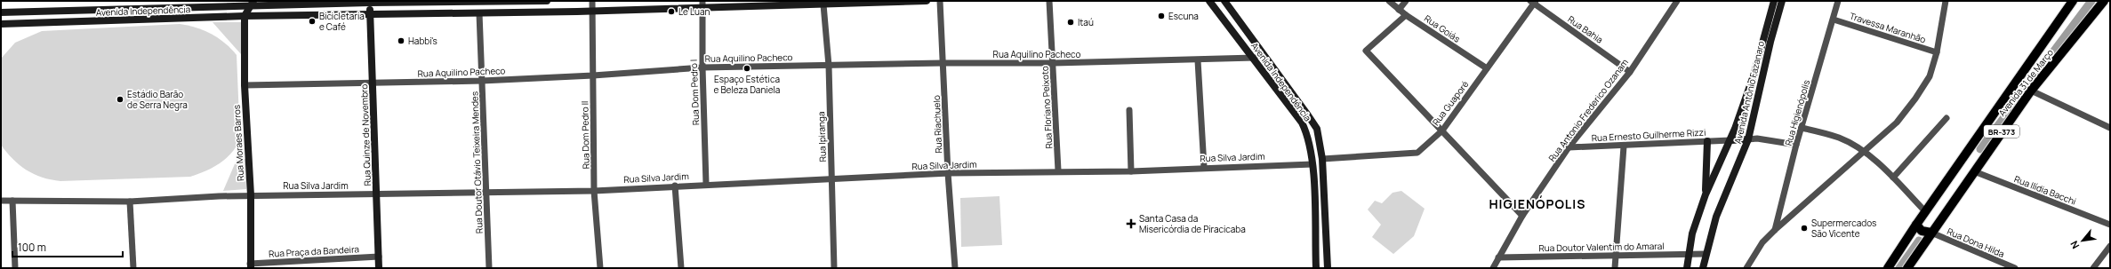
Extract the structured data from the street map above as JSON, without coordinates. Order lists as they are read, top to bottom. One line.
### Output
{"streets":{"main road":["Avenida Independência","Avenida 31 de Março","Avenida Antônio Fazanaro","BR-373","Rua Quinze de Novembro","Rua Moraes Barros"],"street":["Travessa Maranhão","Rua Goiás","Rua Bahia","Rua Aquilino Pacheco","Rua Dom Pedro I","Rua Guaporé","Rua Floriano Peixoto","Rua Antonio Frederico Ozanam","Rua Higienópolis","Rua Riachuelo","Rua Dom Pedro II","Rua Ernesto Guilherme Rizzi","Rua Ipiranga","Rua Silva Jardim","Rua Doutor Otávio Teixeira Mendes","Rua Ilídia Bacchi","Rua Dona Hilda","Rua Doutor Valentim do Amaral","Rua Praça da Bandeira"]},"crossings":[["Avenida Independência","Rua Aquilino Pacheco"],["Avenida Independência","Rua Dom Pedro I"],["Avenida Independência","Rua Guaporé"],["Avenida Independência","Rua Quinze de Novembro"],["Avenida Independência","Rua Dom Pedro II"],["Avenida Independência","Rua Ipiranga"],["Avenida Independência","Rua Moraes Barros"],["Avenida Independência","Rua Silva Jardim"],["Avenida Independência","Rua Doutor Otávio Teixeira Mendes"],["Travessa Maranhão","Rua Higienópolis"],["Rua Goiás","Rua Guaporé"],["Rua Bahia","Rua Guaporé"],["Rua Bahia","Rua Antonio Frederico Ozanam"],["Rua Aquilino Pacheco","Rua Dom Pedro I"],["Rua Aquilino Pacheco","Rua Floriano Peixoto"],["Rua Aquilino Pacheco","Rua Riachuelo"],["Rua Aquilino Pacheco","Rua Quinze de Novembro"],["Rua Aquilino Pacheco","Rua Dom Pedro II"],["Rua Aquilino Pacheco","Rua Ipiranga"],["Rua Aquilino Pacheco","Rua Moraes Barros"],["Rua Aquilino Pacheco","Rua Doutor Otávio Teixeira Mendes"],["Avenida 31 de Março","Rua Ilídia Bacchi"],["Avenida 31 de Março","Rua Dona Hilda"],["Rua Dom Pedro I","Rua Silva Jardim"],["Avenida Antônio Fazanaro","Rua Ernesto Guilherme Rizzi"],["Avenida Antônio Fazanaro","Rua Doutor Valentim do Amaral"],["Rua Floriano Peixoto","Rua Silva Jardim"],["Rua Antonio Frederico Ozanam","Rua Ernesto Guilherme Rizzi"],["Rua Antonio Frederico Ozanam","Rua Doutor Valentim do Amaral"],["Rua Riachuelo","Rua Silva Jardim"],["Rua Quinze de Novembro","Rua Silva Jardim"],["Rua Quinze de Novembro","Rua Praça da Bandeira"],["Rua Dom Pedro II","Rua Silva Jardim"],["Rua Ipiranga","Rua Silva Jardim"],["Rua Moraes Barros","Rua Silva Jardim"],["Rua Moraes Barros","Rua Praça da Bandeira"],["Rua Silva Jardim","Rua Doutor Otávio Teixeira Mendes"]],"districts":["HIGIENÓPOLIS"],"places":{"other":["Le Luan","Escuna","Bicicletaria e Café","Itaú","Habbi's","Espaço Estética e Beleza Daniela","Estádio Barão de Serra Negra","Supermercados São Vicente"],"health":["Santa Casa da Misericórdia de Piracicaba"]},"scale_bar":"100 m","north":"bottom left"}
